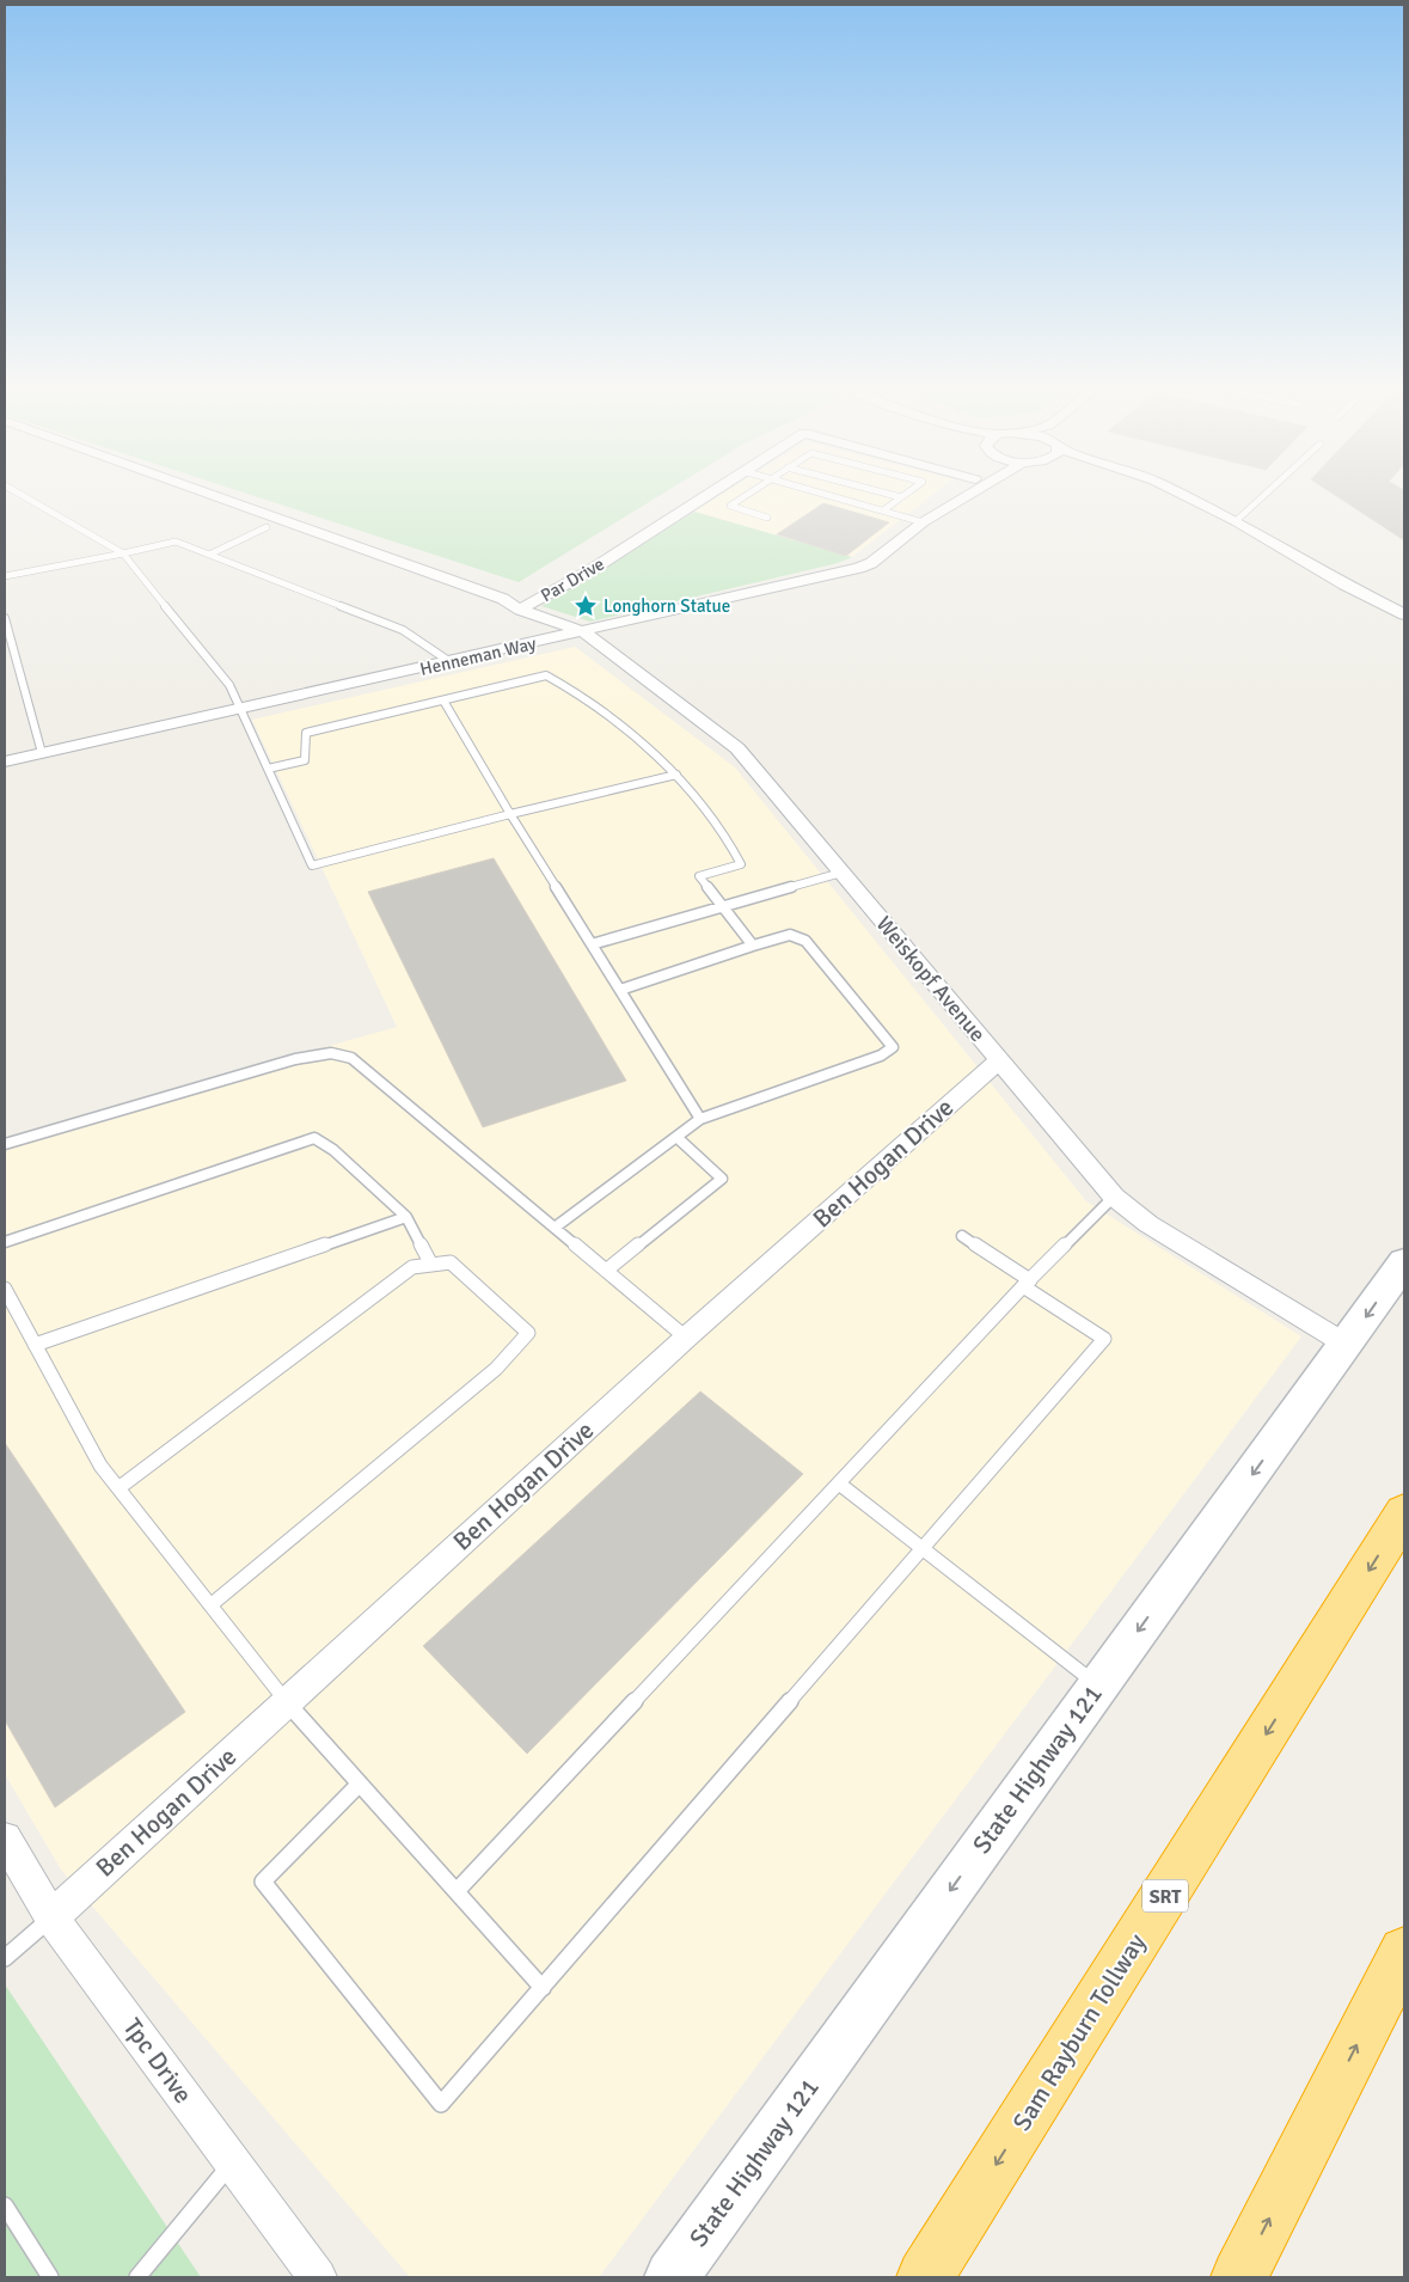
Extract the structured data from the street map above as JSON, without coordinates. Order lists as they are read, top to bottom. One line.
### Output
{"streets":{"highway":["SRT","Sam Rayburn Tollway"],"main road":["State Highway 121"],"street":["Par Drive","Henneman Way","Weiskopf Avenue","Ben Hogan Drive","Tpc Drive"]},"crossings":[["Par Drive","Weiskopf Avenue"],["Henneman Way","Weiskopf Avenue"],["Weiskopf Avenue","Ben Hogan Drive"],["Weiskopf Avenue","State Highway 121"],["Ben Hogan Drive","Tpc Drive"]],"one_way":["State Highway 121"],"places":{"place":["Longhorn Statue"]}}
